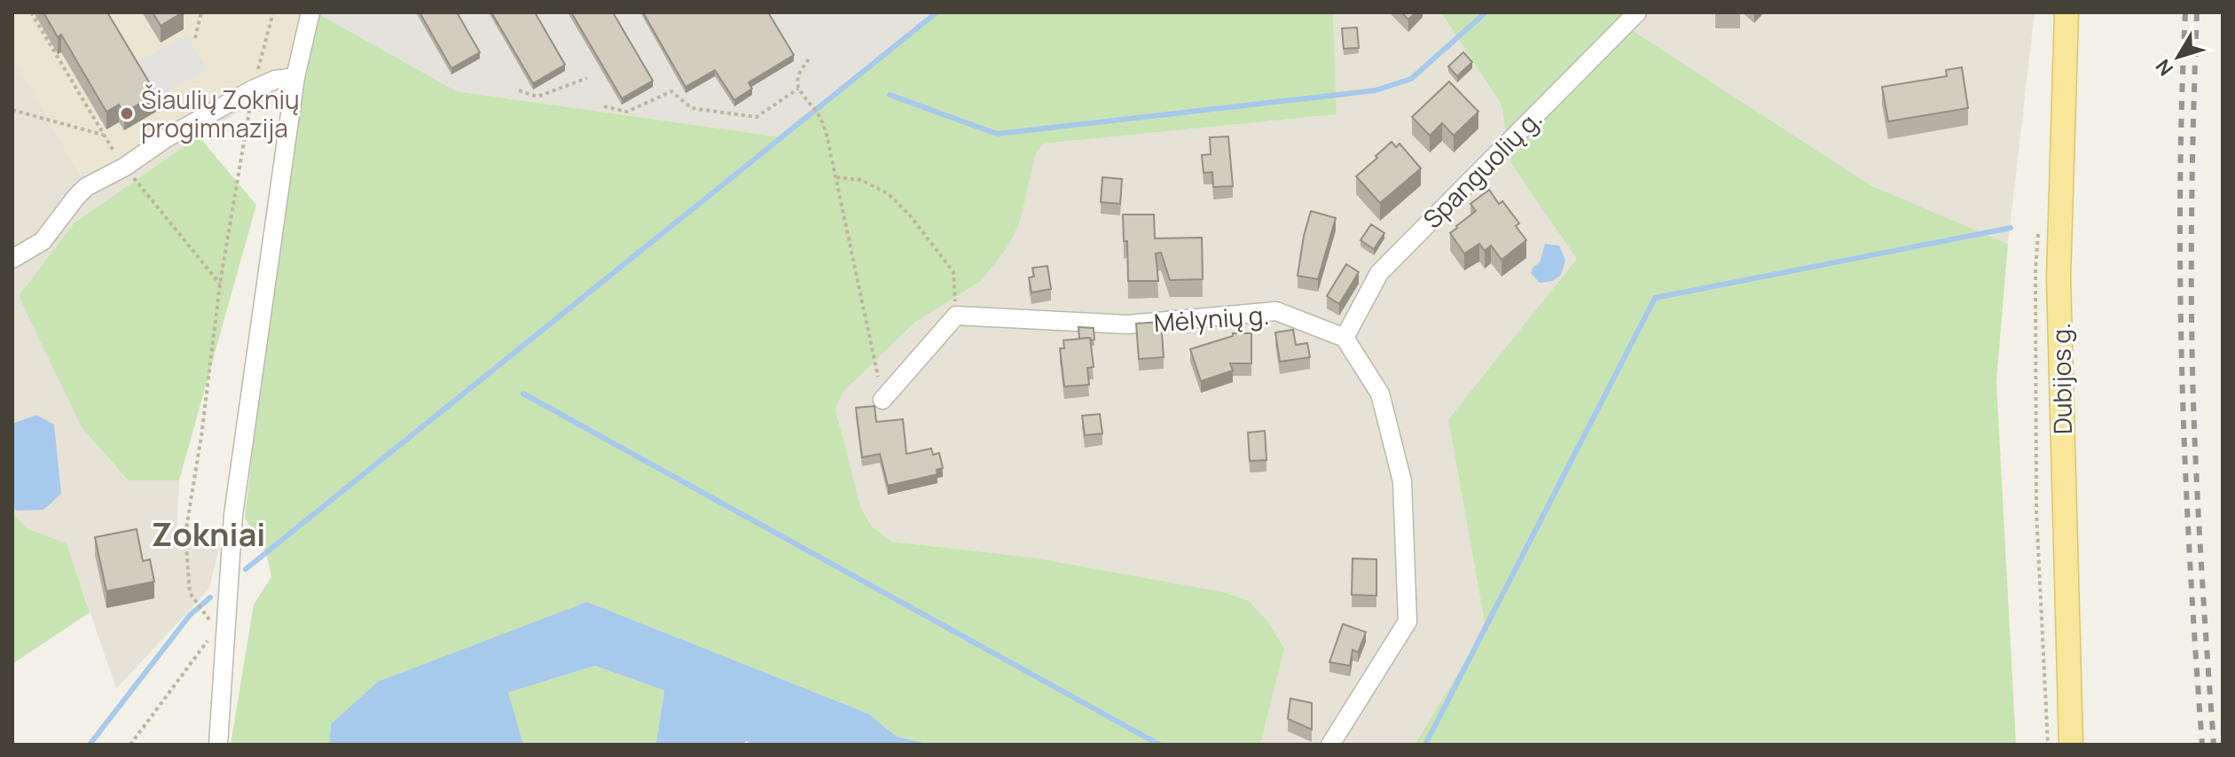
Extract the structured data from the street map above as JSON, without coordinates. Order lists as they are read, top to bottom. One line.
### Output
{"streets":{"main road":["Dubijos g."],"street":["Spanguolių g.","Mėlynių g."]},"crossings":[["Spanguolių g.","Mėlynių g."]],"districts":["Zokniai"],"places":["Šiaulių Zoknių progimnazija"],"north":"bottom left"}
